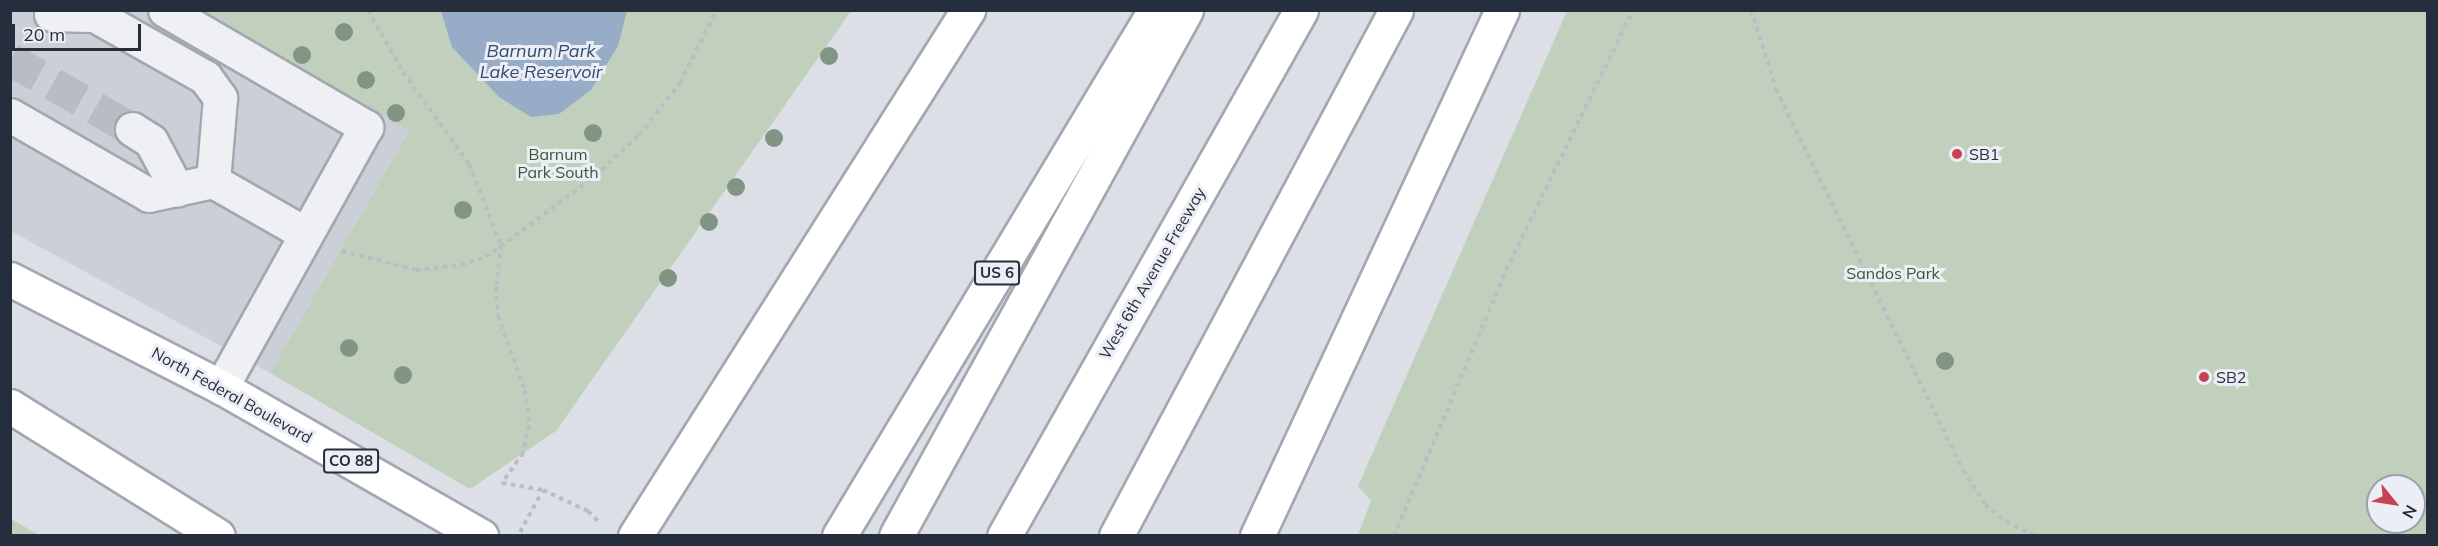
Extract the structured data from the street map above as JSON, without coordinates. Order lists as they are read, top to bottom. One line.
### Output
{"streets":{"main road":["US 6","West 6th Avenue Freeway","North Federal Boulevard","CO 88"]},"water":["Barnum Park Lake Reservoir"],"parks":["Barnum Park South","Sandos Park"],"places":["SB1","SB2"],"scale_bar":"20 m","north":"bottom right"}
